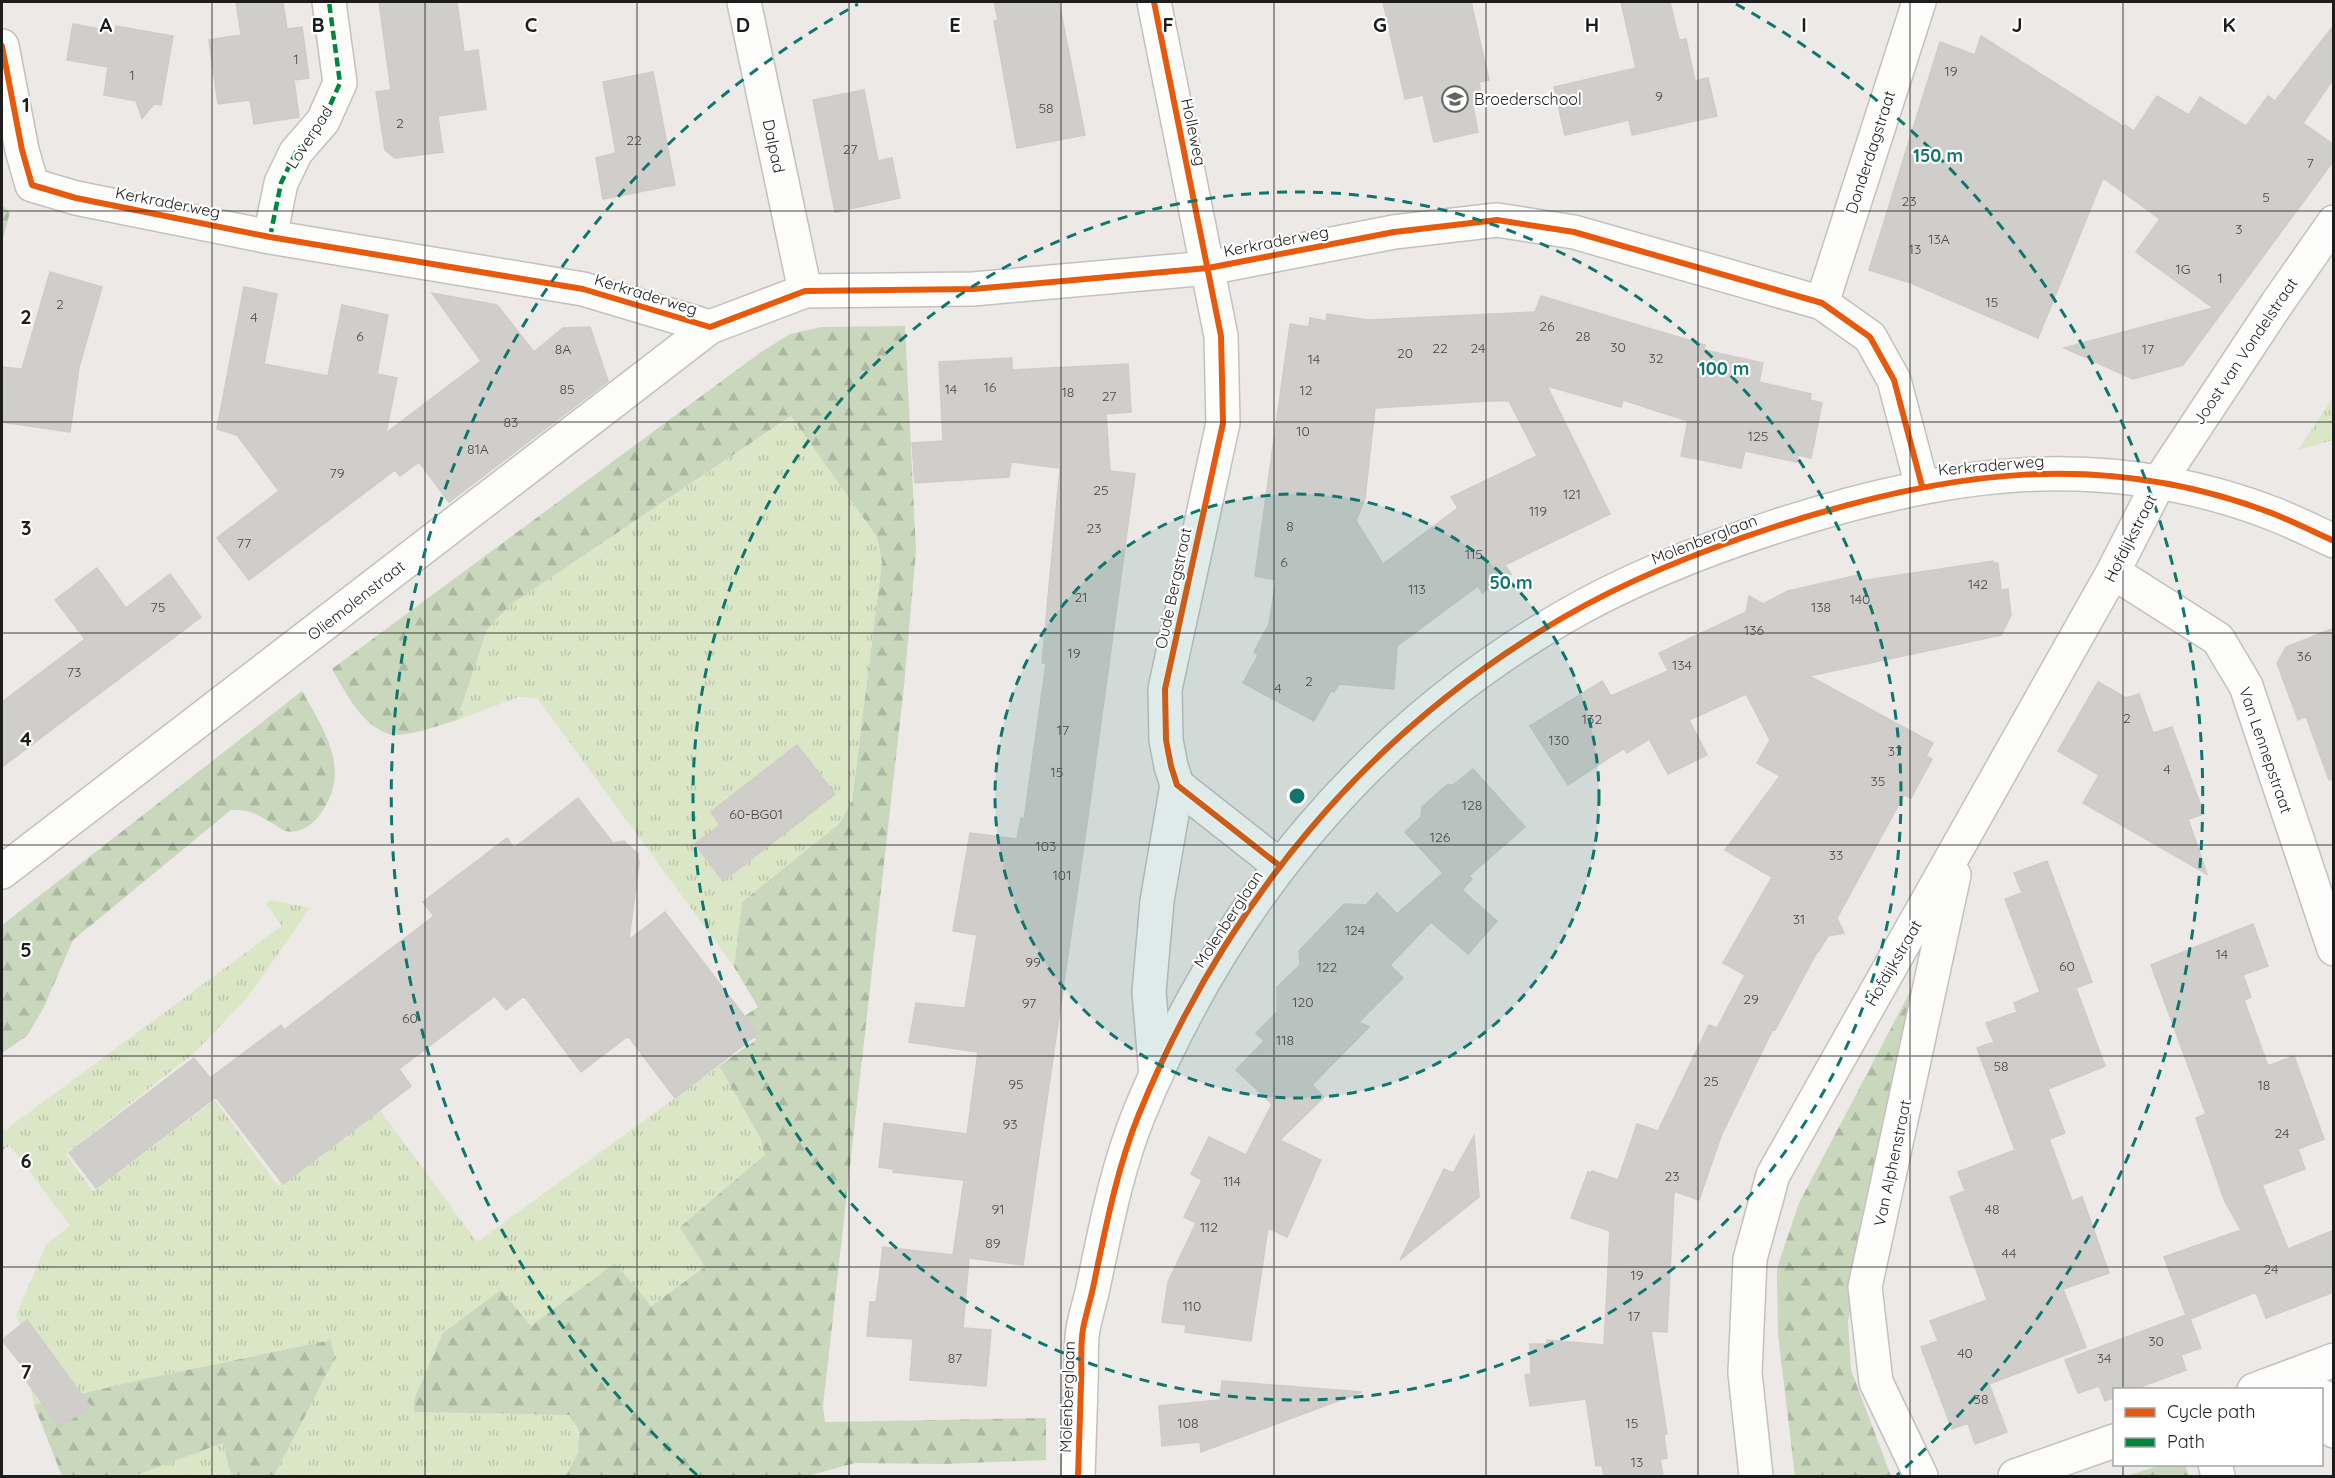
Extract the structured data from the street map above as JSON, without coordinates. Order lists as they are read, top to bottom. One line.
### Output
{"streets":{"street":["Holleweg","Loverpad","Dalpad","Donderdagstraat","Kerkraderweg","Joost van Vondelstraat","Hofdijkstraat","Molenberglaan","Oude Bergstraat","Oliemolenstraat","Van Lennepstraat","Van Alphenstraat"]},"crossings":[["Holleweg","Kerkraderweg"],["Holleweg","Oude Bergstraat"],["Loverpad","Kerkraderweg"],["Dalpad","Kerkraderweg"],["Donderdagstraat","Kerkraderweg"],["Kerkraderweg","Joost van Vondelstraat"],["Kerkraderweg","Hofdijkstraat"],["Kerkraderweg","Molenberglaan"],["Kerkraderweg","Oude Bergstraat"],["Kerkraderweg","Oliemolenstraat"],["Joost van Vondelstraat","Hofdijkstraat"],["Hofdijkstraat","Van Lennepstraat"],["Hofdijkstraat","Van Alphenstraat"],["Molenberglaan","Oude Bergstraat"]],"places":{"school or university":["Broederschool"]},"house_numbers":["1","19","1","9","58","2","22","27","7","5","23","3","13A","13","1G","1","15","2","4","26","6","28","30","22","24","8A","17","20","32","14","16","85","14","12","18","27","83","10","125","81A","79","25","121","119","8","23","77","115","6","142","113","21","140","75","138","136","19","36","134","73","2","4","2","132","17","130","37","4","15","35","128","60-BG01","126","103","33","101","31","124","14","99","60","122","29","120","97","60","118","58","25","95","18","93","24","23","114","91","48","112","89","44","24","19","110","17","30","40","87","34","38","108","15","13"],"legend":["Cycle path","Path"],"grid":{"columns":["A","B","C","D","E","F","G","H","I","J","K"],"rows":["1","2","3","4","5","6","7"]},"rings":["150 m","100 m","50 m"]}
